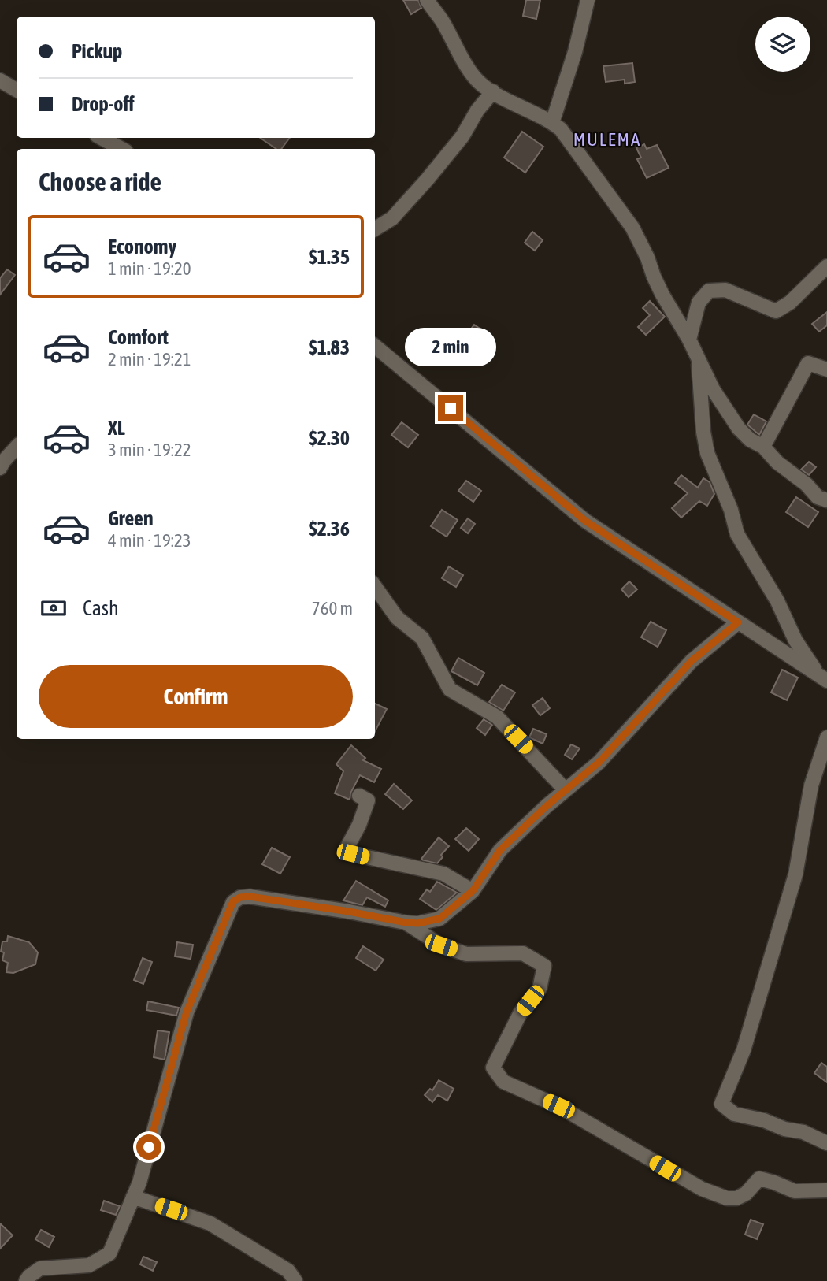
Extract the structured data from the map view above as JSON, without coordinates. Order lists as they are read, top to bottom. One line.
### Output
{"districts":["MULEMA"],"page":{"banner":["Pickup","Drop-off"],"heading":"Choose a ride","list":[{"name":"Economy","note":"1 min · 19:20","value":"$1.35"},{"name":"Comfort","note":"2 min · 19:21","value":"$1.83"},{"name":"XL","note":"3 min · 19:22","value":"$2.30"},{"name":"Green","note":"4 min · 19:23","value":"$2.36"}],"bubble":"2 min","pay":["Cash","760 m"],"buttons":"Confirm"}}
